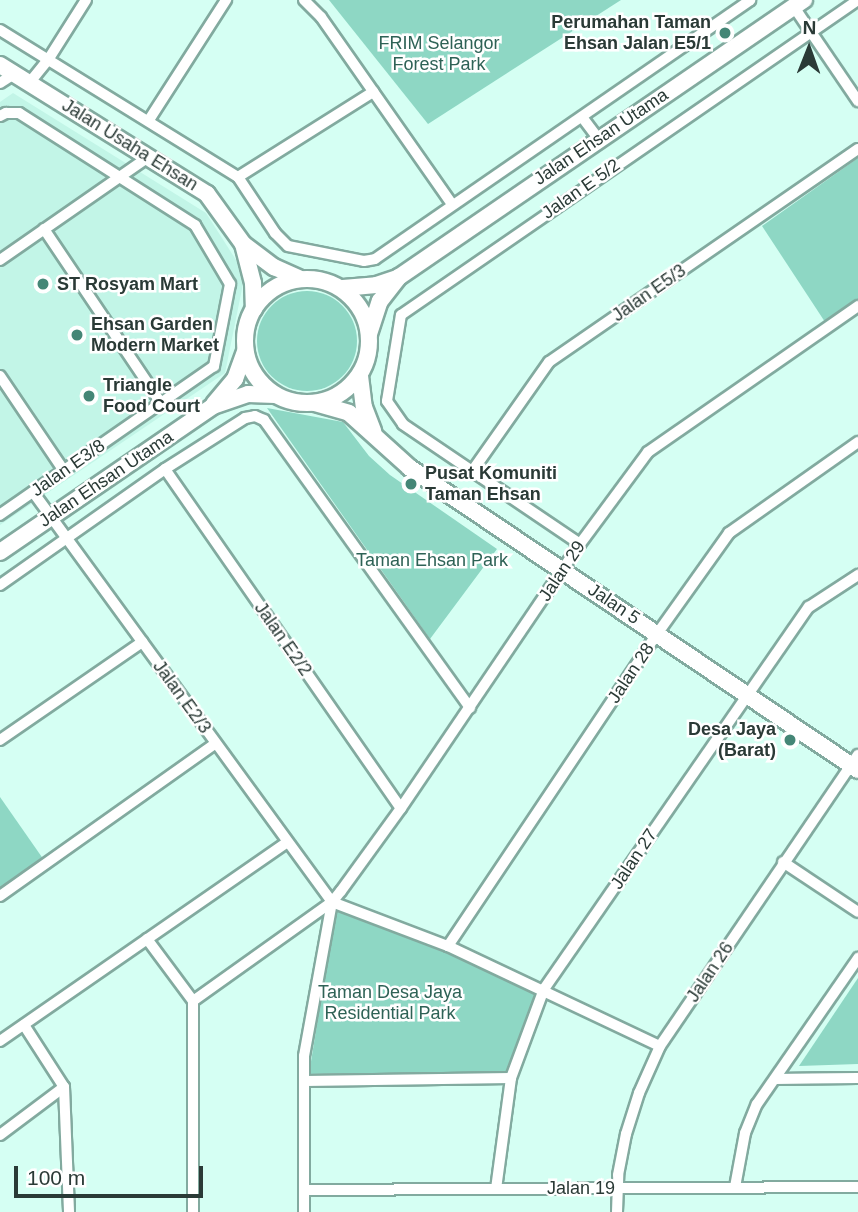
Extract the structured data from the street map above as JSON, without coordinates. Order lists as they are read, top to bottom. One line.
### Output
{"streets":{"street":["Jalan Ehsan Utama","Jalan Usaha Ehsan","Jalan E 5/2","Jalan E5/3","Jalan E3/8","Jalan 29","Jalan 5","Jalan E2/2","Jalan 28","Jalan E2/3","Jalan 27","Jalan 26","Jalan 19"]},"crossings":[["Jalan Ehsan Utama","Jalan Usaha Ehsan"],["Jalan Ehsan Utama","Jalan 5"],["Jalan Ehsan Utama","Jalan E2/3"],["Jalan Usaha Ehsan","Jalan 5"],["Jalan E 5/2","Jalan E5/3"],["Jalan E3/8","Jalan E2/3"],["Jalan 29","Jalan 5"],["Jalan 29","Jalan E2/2"],["Jalan 29","Jalan E2/3"],["Jalan 5","Jalan 28"],["Jalan 5","Jalan 27"],["Jalan 5","Jalan 26"],["Jalan 27","Jalan 19"],["Jalan 26","Jalan 19"]],"parks":["FRIM Selangor Forest Park","Taman Ehsan Park","Taman Desa Jaya Residential Park"],"places":["Perumahan Taman Ehsan Jalan E5/1","ST Rosyam Mart","Ehsan Garden Modern Market","Triangle Food Court","Pusat Komuniti Taman Ehsan","Desa Jaya (Barat)"],"scale_bar":"100 m","north":"top"}
